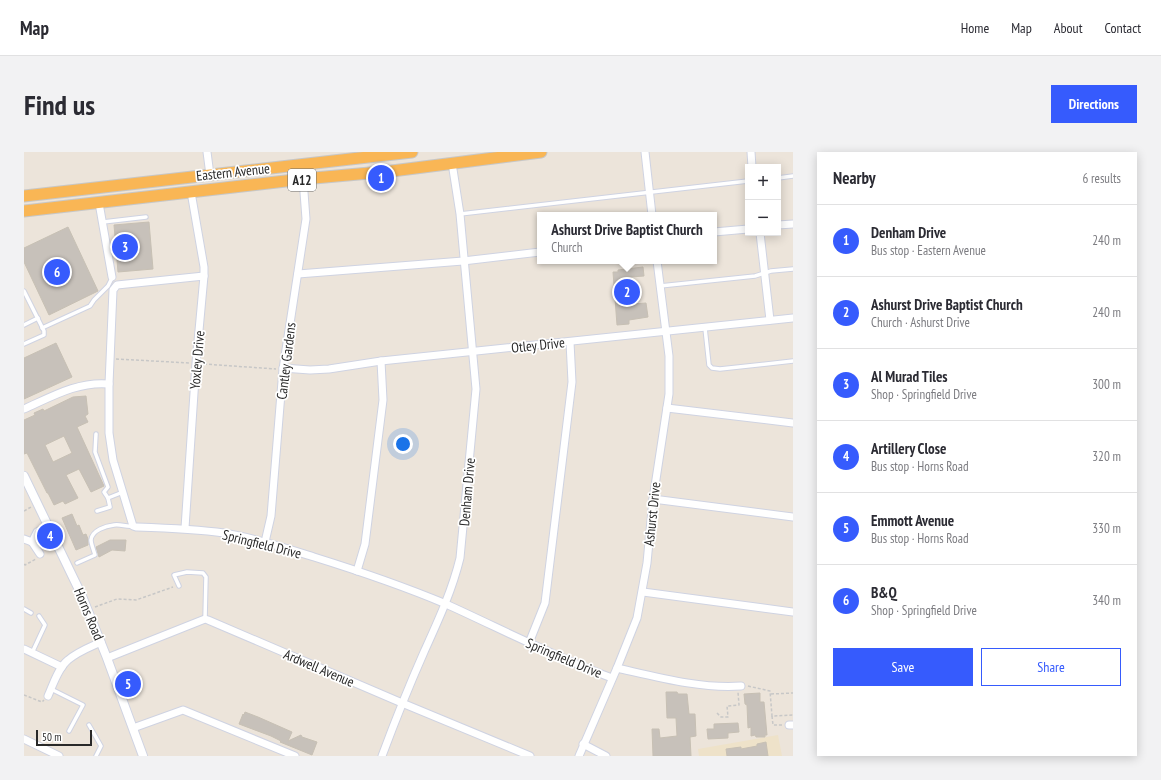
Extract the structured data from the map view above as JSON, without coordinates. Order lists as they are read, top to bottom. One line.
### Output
{"streets":{"highway":["Eastern Avenue","A12"],"street":["Otley Drive","Yoxley Drive","Cantley Gardens","Denham Drive","Ashurst Drive","Springfield Drive","Horns Road","Ardwell Avenue"]},"crossings":[["Eastern Avenue","Yoxley Drive"],["Eastern Avenue","Cantley Gardens"],["Eastern Avenue","Denham Drive"],["Otley Drive","Cantley Gardens"],["Otley Drive","Denham Drive"],["Otley Drive","Ashurst Drive"],["Yoxley Drive","Springfield Drive"],["Cantley Gardens","Springfield Drive"],["Denham Drive","Springfield Drive"],["Denham Drive","Ardwell Avenue"],["Ashurst Drive","Springfield Drive"]],"scale_bar":"50 m","page":{"header":"Map","nav":["Home","Map","About","Contact"],"buttons":["Directions",["Save","Share"]],"title":"Find us","heading":["Nearby","6 results"],"pins":["1","3","6","2","4","5"],"map_buttons":["+","−"],"list":[{"mark":"1","name":"Denham Drive","note":"Bus stop · Eastern Avenue","value":"240 m"},{"mark":"2","name":"Ashurst Drive Baptist Church","note":"Church · Ashurst Drive","value":"240 m"},{"mark":"3","name":"Al Murad Tiles","note":"Shop · Springfield Drive","value":"300 m"},{"mark":"4","name":"Artillery Close","note":"Bus stop · Horns Road","value":"320 m"},{"mark":"5","name":"Emmott Avenue","note":"Bus stop · Horns Road","value":"330 m"},{"mark":"6","name":"B&Q","note":"Shop · Springfield Drive","value":"340 m"}],"popup":["Ashurst Drive Baptist Church","Church"],"scale":"50 m"}}
